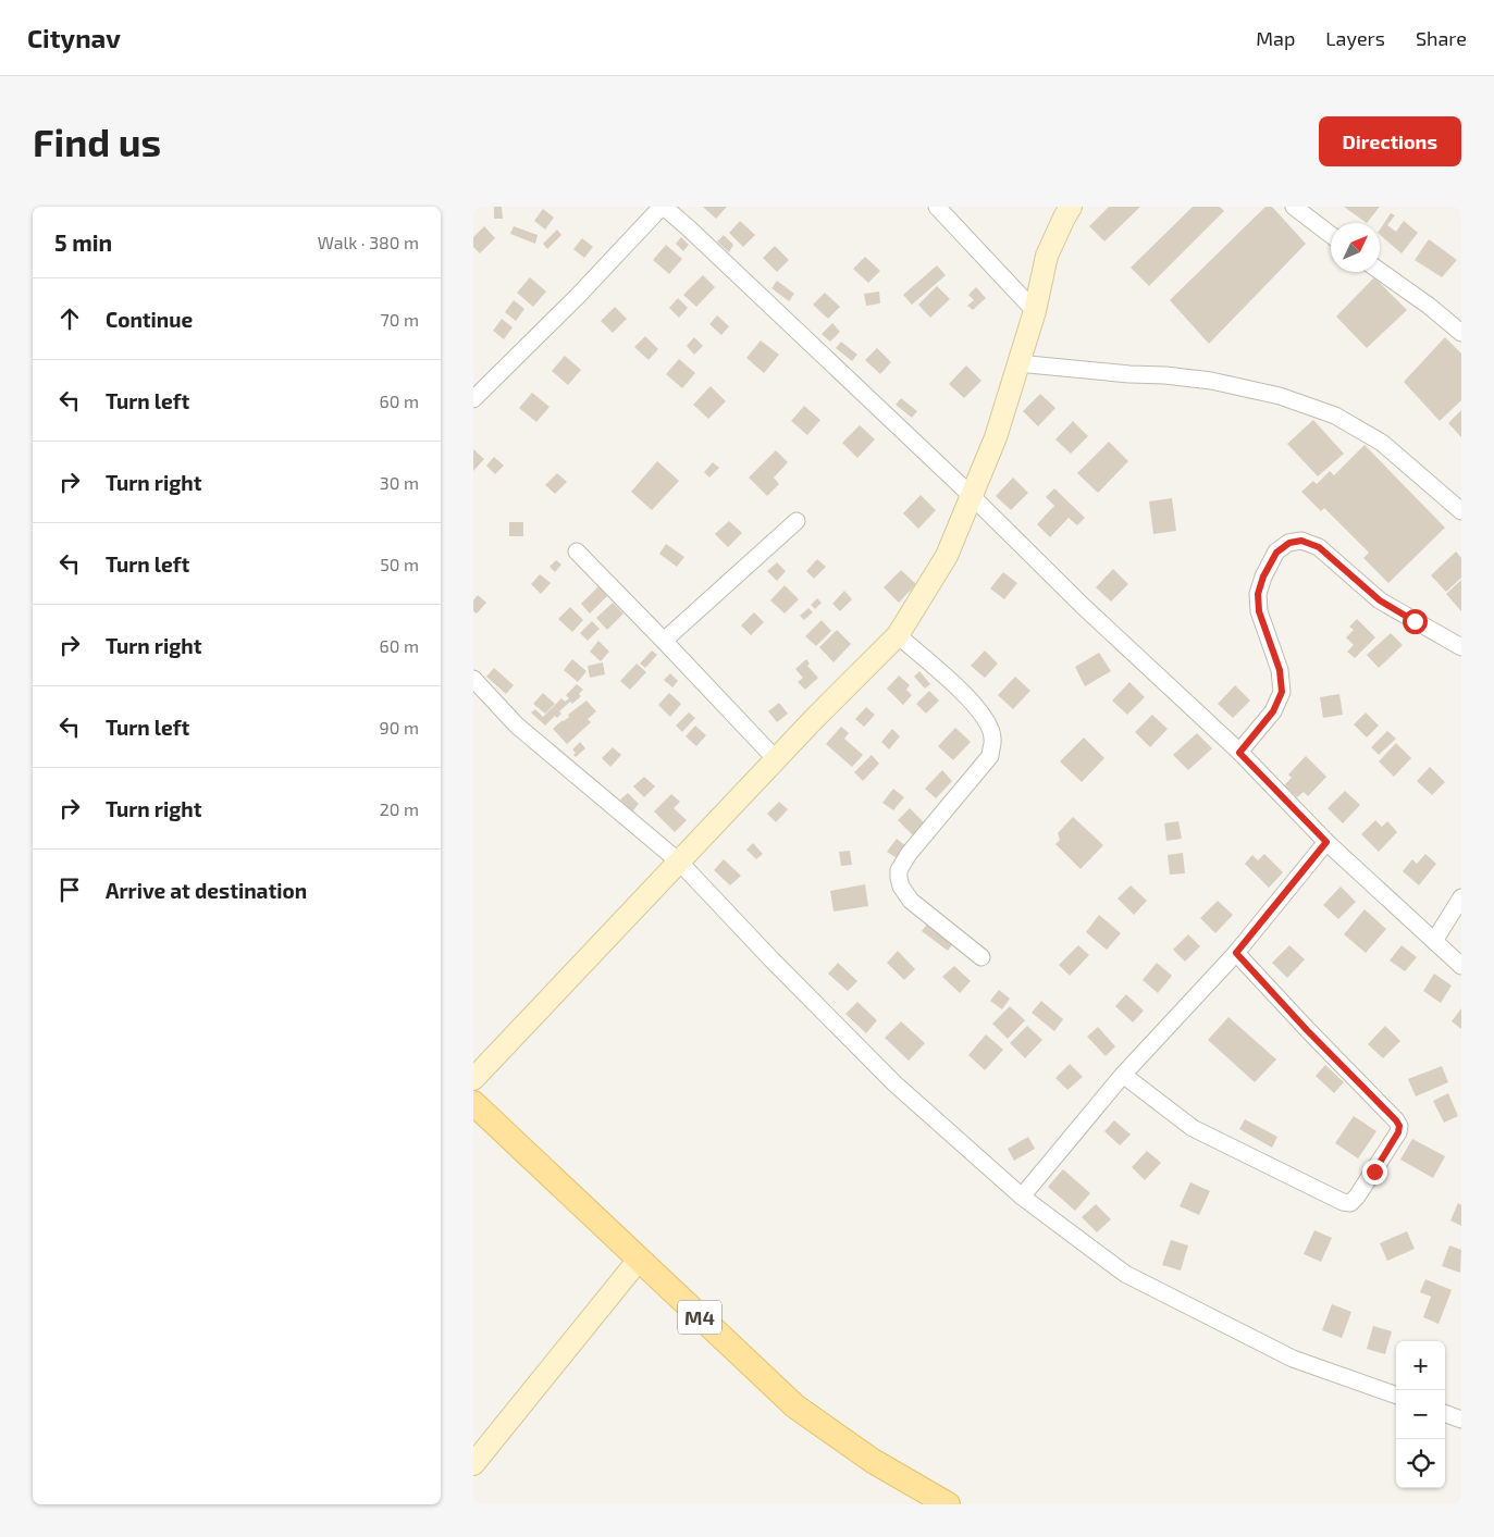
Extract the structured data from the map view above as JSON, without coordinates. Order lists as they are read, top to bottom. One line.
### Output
{"streets":{"main road":["M4"]},"north":"top right","page":{"header":"Citynav","nav":["Map","Layers","Share"],"buttons":"Directions","title":"Find us","heading":["5 min","Walk · 380 m"],"list":[["Continue","70 m"],["Turn left","60 m"],["Turn right","30 m"],["Turn left","50 m"],["Turn right","60 m"],["Turn left","90 m"],["Turn right","20 m"],"Arrive at destination"],"map_buttons":["+","−"]}}
